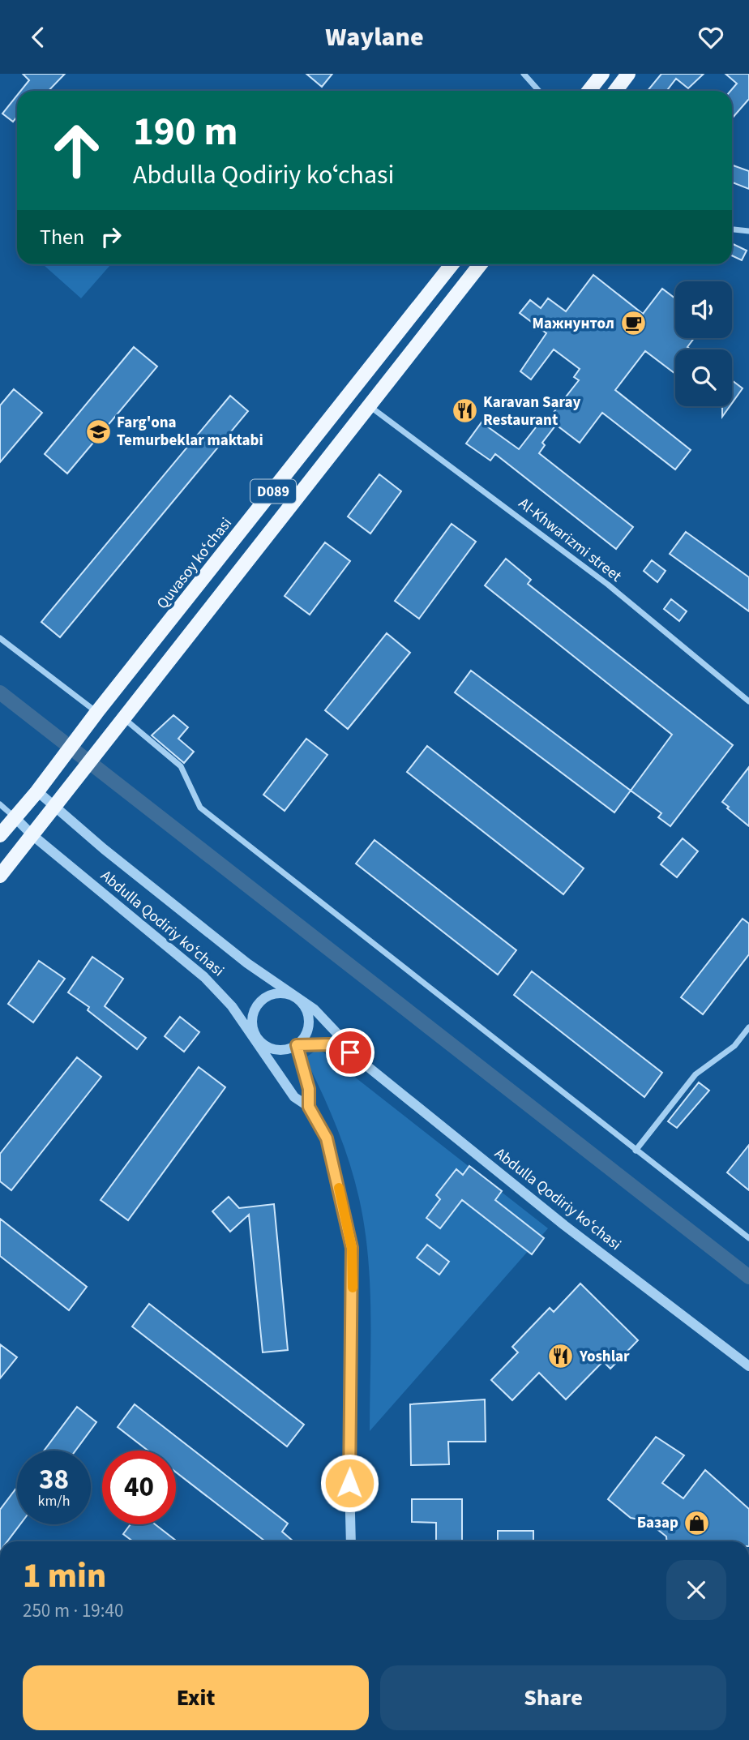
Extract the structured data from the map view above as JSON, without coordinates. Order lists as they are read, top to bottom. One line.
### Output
{"streets":{"main road":["D089","Quvasoy koʻchasi"],"street":["Al-Khwarizmi street","Abdulla Qodiriy koʻchasi"]},"crossings":[["D089","Al-Khwarizmi street"],["Quvasoy koʻchasi","Abdulla Qodiriy koʻchasi"]],"places":{"cafe":["Мажнунтол"],"restaurant":["Karavan Saray Restaurant","Yoshlar"],"school or university":["Farg'ona Temurbeklar maktabi"],"shop":["Базар"]},"page":{"header":"Waylane","turn":["190 m","Abdulla Qodiriy koʻchasi"],"then":"Then","speed":"38 km/h","limit":"40","heading":["1 min","250 m · 19:40"],"buttons":["Exit","Share"]}}
